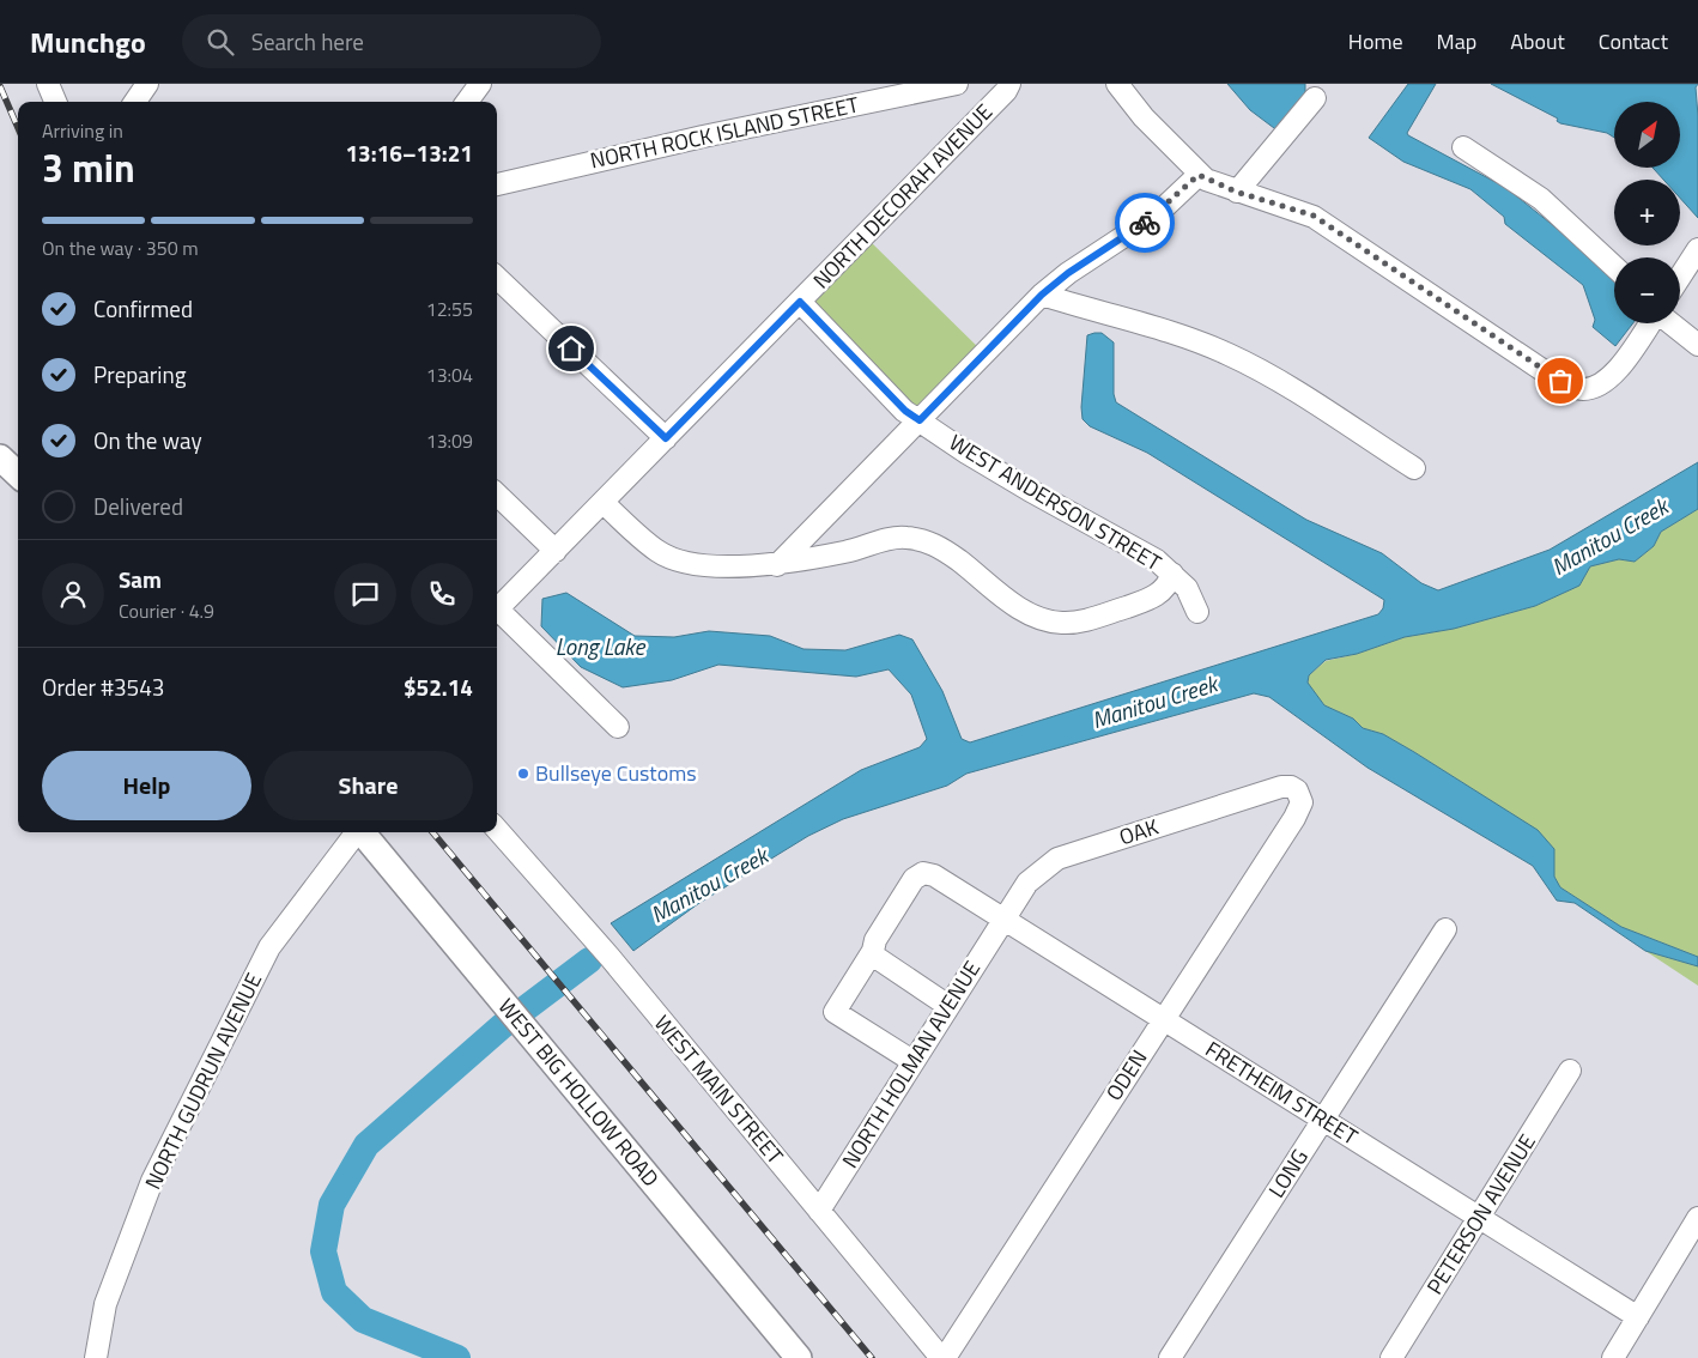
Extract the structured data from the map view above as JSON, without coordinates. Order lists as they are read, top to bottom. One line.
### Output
{"streets":{"main road":["WEST BIG HOLLOW ROAD"],"street":["NORTH ROCK ISLAND STREET","NORTH DECORAH AVENUE","WEST ANDERSON STREET","OAK","NORTH HOLMAN AVENUE","ODEN","NORTH GUDRUN AVENUE","WEST MAIN STREET","FRETHEIM STREET","LONG","PETERSON AVENUE"]},"crossings":[["NORTH DECORAH AVENUE","WEST ANDERSON STREET"],["OAK","NORTH HOLMAN AVENUE"],["OAK","ODEN"],["OAK","FRETHEIM STREET"],["NORTH HOLMAN AVENUE","WEST MAIN STREET"],["NORTH HOLMAN AVENUE","FRETHEIM STREET"],["ODEN","WEST MAIN STREET"],["ODEN","FRETHEIM STREET"],["FRETHEIM STREET","LONG"],["FRETHEIM STREET","PETERSON AVENUE"]],"water":["Manitou Creek","Long Lake"],"places":["Bullseye Customs"],"north":"top right","page":{"header":"Munchgo","search":"Search here","nav":["Home","Map","About","Contact"],"map_buttons":["+","−"],"heading":["3 min","Arriving in","13:16–13:21"],"panel":["Sam","Courier · 4.9","Order #3543","$52.14"],"bar":"On the way · 350 m","list":[["Confirmed","12:55"],["Preparing","13:04"],["On the way","13:09"],"Delivered"],"buttons":["Help","Share"]}}
